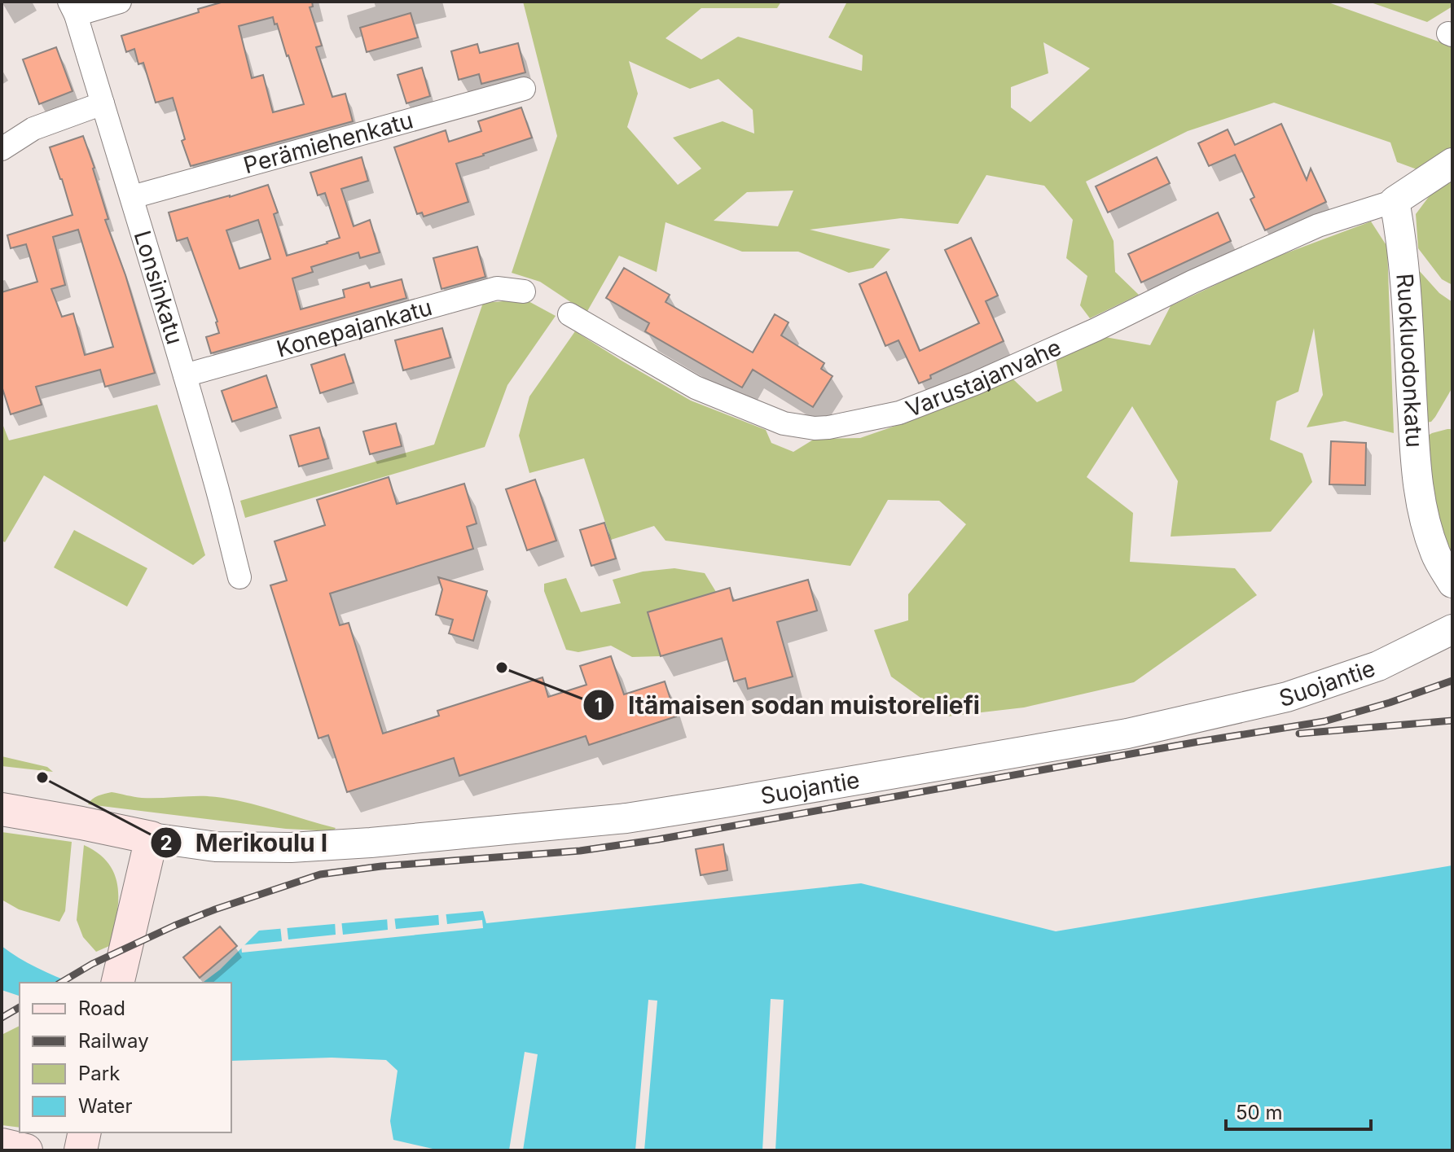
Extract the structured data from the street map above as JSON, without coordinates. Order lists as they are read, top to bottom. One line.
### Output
{"streets":{"street":["Perämiehenkatu","Lonsinkatu","Konepajankatu","Ruokluodonkatu","Varustajanvahe","Suojantie"]},"crossings":[["Perämiehenkatu","Lonsinkatu"],["Lonsinkatu","Konepajankatu"],["Ruokluodonkatu","Varustajanvahe"]],"places":["Itämaisen sodan muistoreliefi","Merikoulu I"],"legend":["Road","Railway","Park","Water"],"scale_bar":"50 m"}
